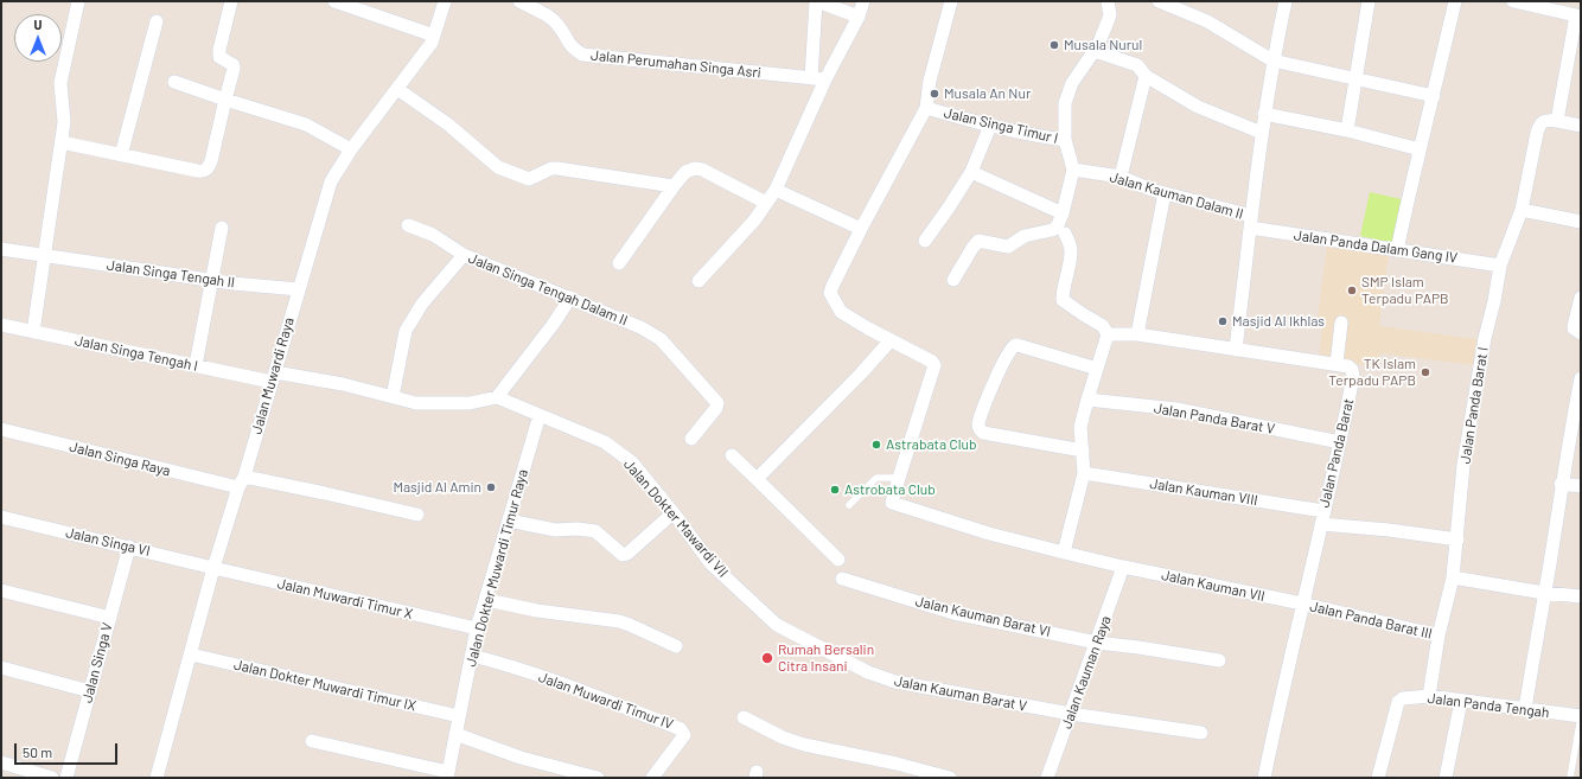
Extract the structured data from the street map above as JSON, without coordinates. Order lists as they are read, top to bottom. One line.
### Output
{"streets":{"street":["Jalan Perumahan Singa Asri","Jalan Singa Timur I","Jalan Kauman Dalam II","Jalan Panda Dalam Gang IV","Jalan Singa Tengah II","Jalan Singa Tengah Dalam II","Jalan Singa Tengah I","Jalan Muwardi Raya","Jalan Panda Barat I","Jalan Panda Barat V","Jalan Panda Barat","Jalan Singa Raya","Jalan Kauman VIII","Jalan Dokter Mawardi VII","Jalan Singa VI","Jalan Dokter Muwardi Timur Raya","Jalan Kauman VII","Jalan Muwardi Timur X","Jalan Kauman Barat VI","Jalan Panda Barat III","Jalan Singa V","Jalan Kauman Raya","Jalan Dokter Muwardi Timur IX","Jalan Kauman Barat V","Jalan Muwardi Timur IV","Jalan Panda Tengah"]},"crossings":[["Jalan Kauman Dalam II","Jalan Panda Dalam Gang IV"],["Jalan Panda Dalam Gang IV","Jalan Panda Barat I"],["Jalan Singa Tengah II","Jalan Muwardi Raya"],["Jalan Singa Tengah Dalam II","Jalan Singa Tengah I"],["Jalan Singa Tengah I","Jalan Muwardi Raya"],["Jalan Singa Tengah I","Jalan Dokter Mawardi VII"],["Jalan Muwardi Raya","Jalan Singa Raya"],["Jalan Muwardi Raya","Jalan Singa VI"],["Jalan Muwardi Raya","Jalan Muwardi Timur X"],["Jalan Muwardi Raya","Jalan Dokter Muwardi Timur IX"],["Jalan Panda Barat I","Jalan Kauman VIII"],["Jalan Panda Barat I","Jalan Panda Barat III"],["Jalan Panda Barat I","Jalan Panda Tengah"],["Jalan Panda Barat V","Jalan Panda Barat"],["Jalan Panda Barat","Jalan Kauman VIII"],["Jalan Panda Barat","Jalan Kauman VII"],["Jalan Panda Barat","Jalan Panda Barat III"],["Jalan Dokter Mawardi VII","Jalan Dokter Muwardi Timur Raya"],["Jalan Dokter Mawardi VII","Jalan Kauman Barat V"],["Jalan Singa VI","Jalan Muwardi Timur X"],["Jalan Singa VI","Jalan Singa V"],["Jalan Dokter Muwardi Timur Raya","Jalan Muwardi Timur X"],["Jalan Dokter Muwardi Timur Raya","Jalan Dokter Muwardi Timur IX"],["Jalan Dokter Muwardi Timur Raya","Jalan Muwardi Timur IV"],["Jalan Kauman VII","Jalan Panda Barat III"],["Jalan Kauman VII","Jalan Kauman Raya"],["Jalan Kauman Barat VI","Jalan Kauman Raya"],["Jalan Kauman Raya","Jalan Kauman Barat V"]],"places":["Musala Nurul","Musala An Nur","SMP Islam Terpadu PAPB","Masjid Al Ikhlas","TK Islam Terpadu PAPB","Astrabata Club","Masjid Al Amin","Astrobata Club","Rumah Bersalin Citra Insani"],"scale_bar":"50 m","north":"top"}
